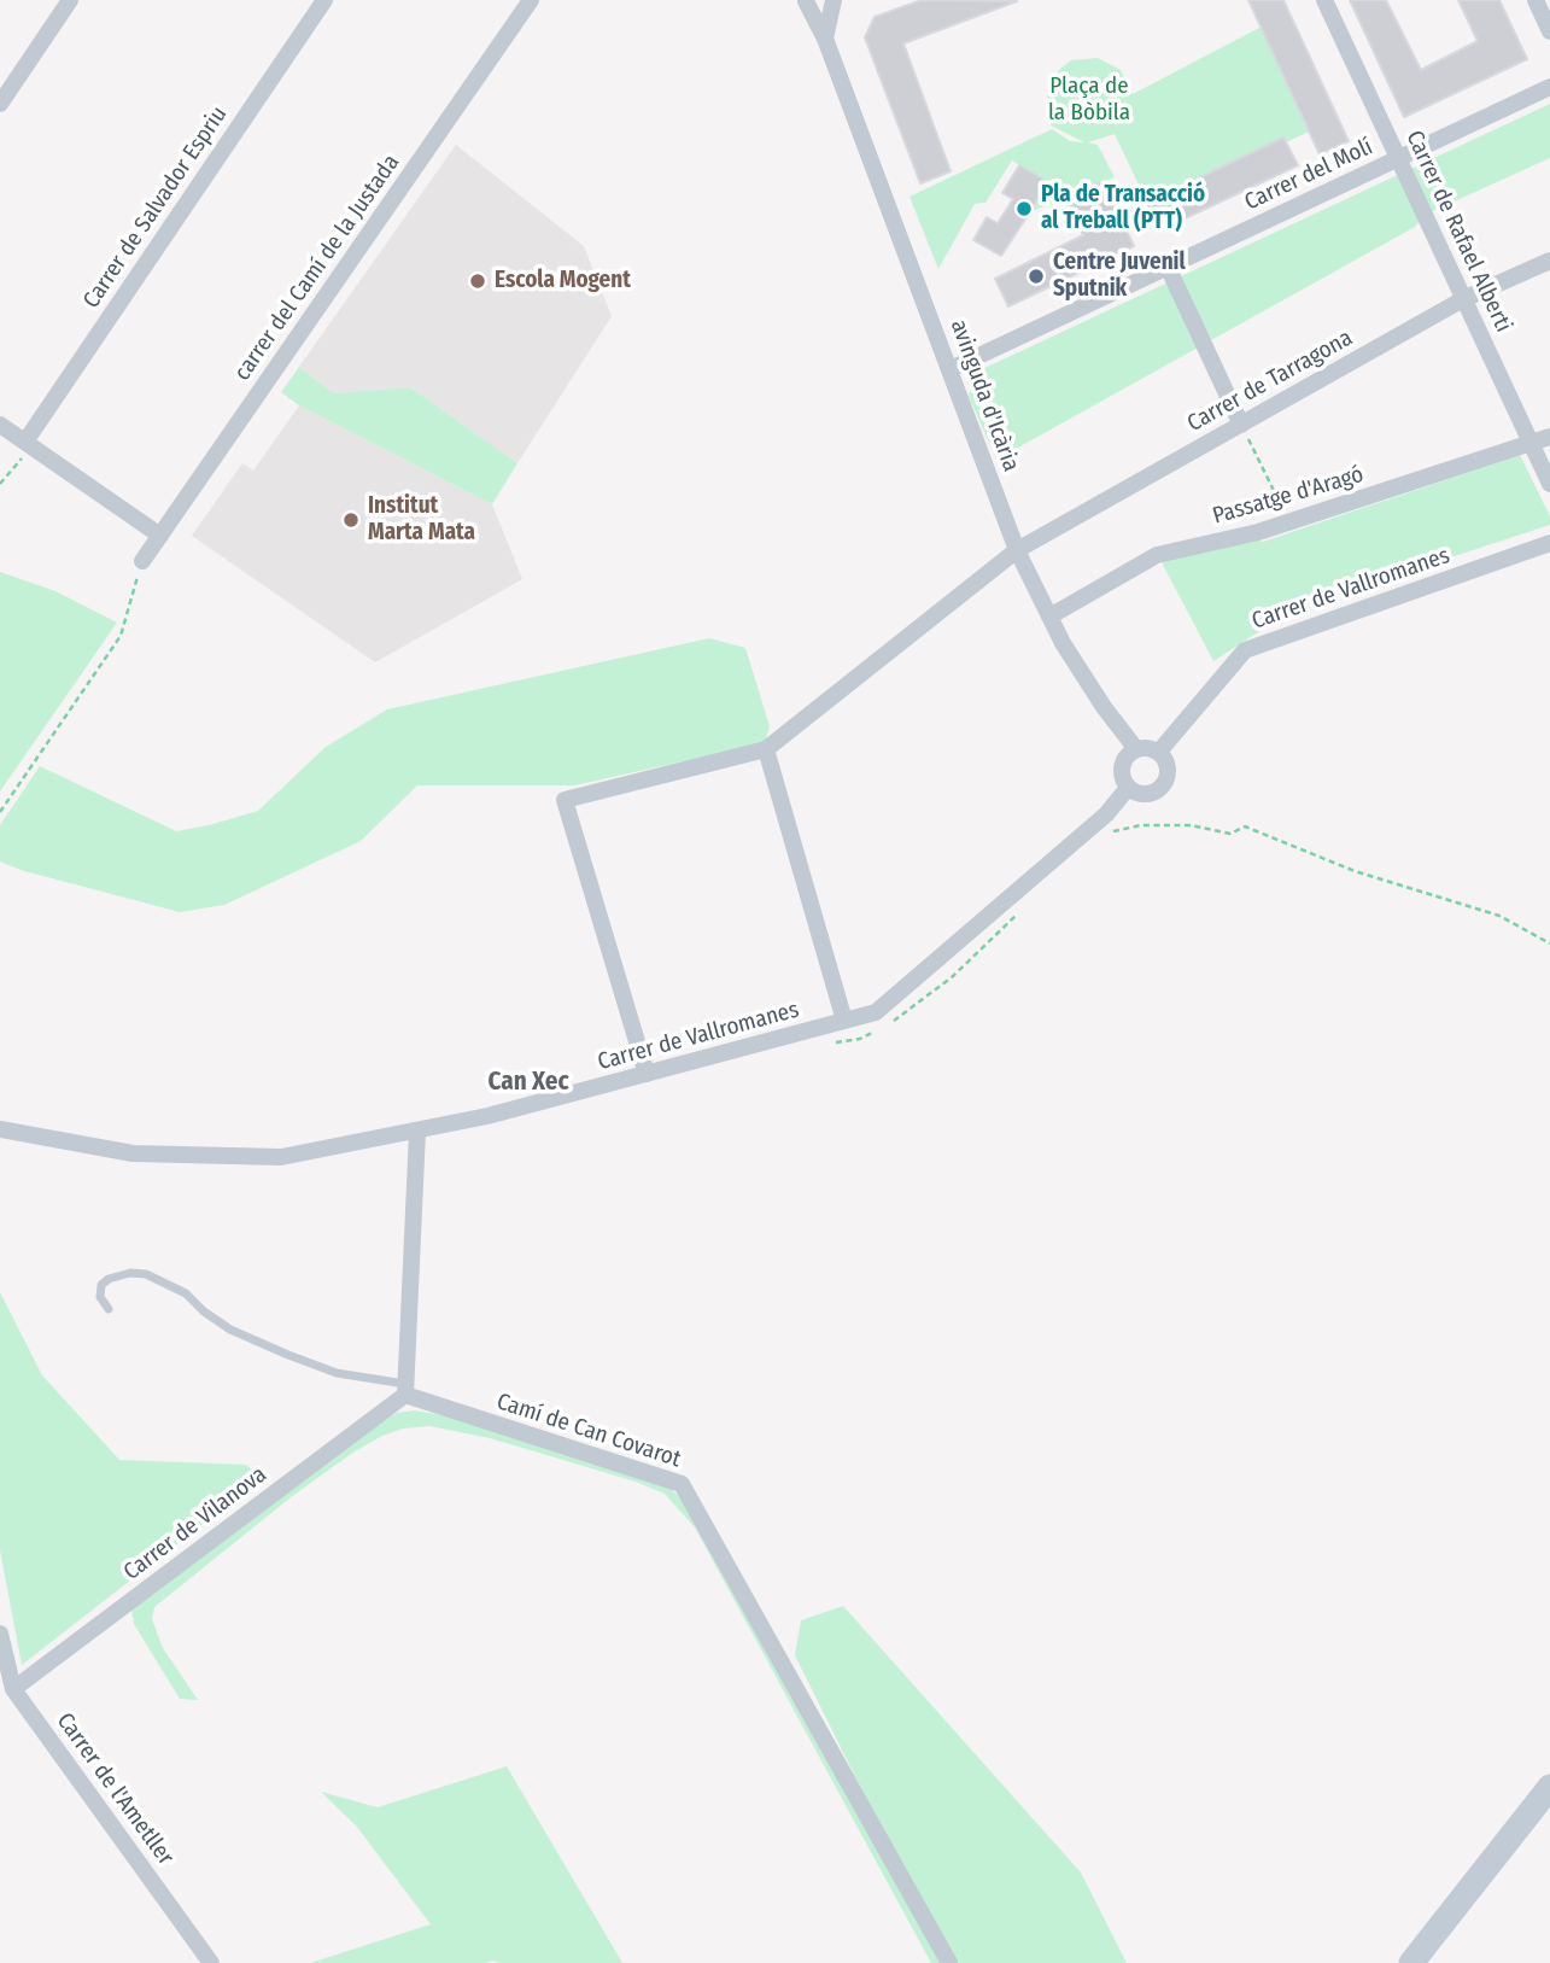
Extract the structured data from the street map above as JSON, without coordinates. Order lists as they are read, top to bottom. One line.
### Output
{"streets":{"street":["Carrer del Molí","Carrer de Salvador Espriu","Carrer de Rafael Alberti","carrer del Camí de la Justada","Carrer de Tarragona","avinguda d'Icària","Passatge d'Aragó","Carrer de Vallromanes","Camí de Can Covarot","Carrer de Vilanova","Carrer de l'Ametller"]},"crossings":[["Carrer del Molí","Carrer de Rafael Alberti"],["Carrer del Molí","avinguda d'Icària"],["Carrer de Rafael Alberti","Carrer de Tarragona"],["Carrer de Rafael Alberti","Passatge d'Aragó"],["Carrer de Tarragona","avinguda d'Icària"],["avinguda d'Icària","Passatge d'Aragó"],["avinguda d'Icària","Carrer de Vallromanes"],["Camí de Can Covarot","Carrer de Vilanova"],["Carrer de Vilanova","Carrer de l'Ametller"]],"districts":["Can Xec"],"parks":["Plaça de la Bòbila"],"places":["Pla de Transacció al Treball (PTT)","Centre Juvenil Sputnik","Escola Mogent","Institut Marta Mata"]}
